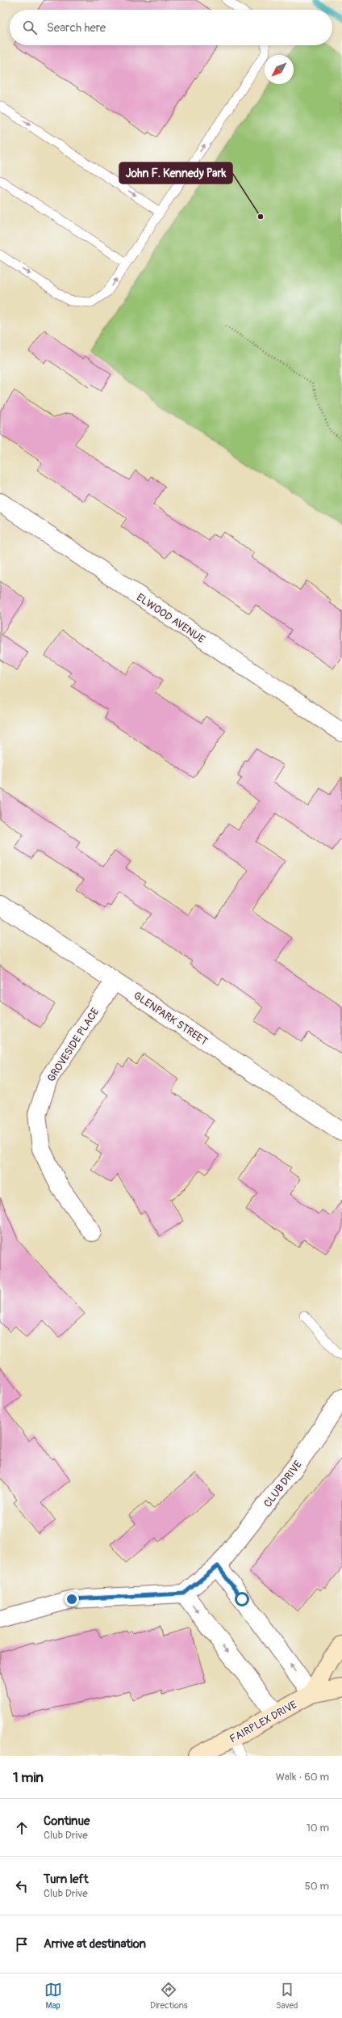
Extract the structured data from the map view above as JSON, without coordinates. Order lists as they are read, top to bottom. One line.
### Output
{"streets":{"main road":["FAIRPLEX DRIVE"],"street":["ELWOOD AVENUE","GLENPARK STREET","GROVESIDE PLACE","CLUB DRIVE"]},"crossings":[["GLENPARK STREET","GROVESIDE PLACE"]],"places":["John F. Kennedy Park"],"north":"bottom left","page":{"search":"Search here","heading":["1 min","Walk · 60 m"],"list":[["Continue","Club Drive","10 m"],["Turn left","Club Drive","50 m"],"Arrive at destination"],"nav":["Map","Directions","Saved"]}}
